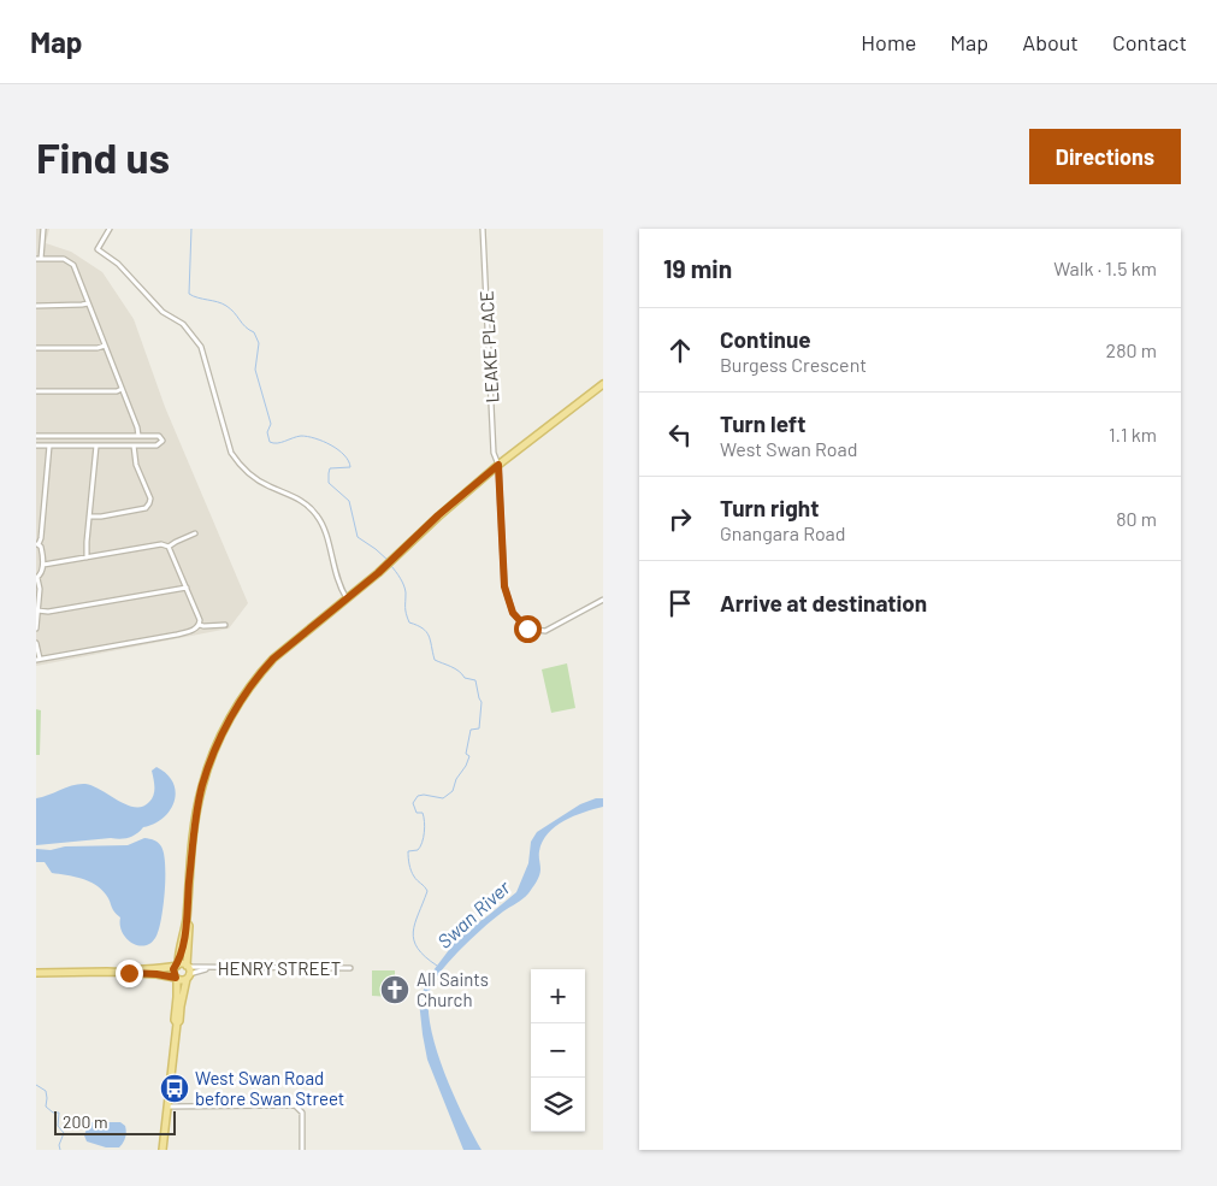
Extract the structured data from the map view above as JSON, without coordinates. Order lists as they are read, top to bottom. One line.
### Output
{"streets":{"street":["LEAKE PLACE","HENRY STREET"]},"water":["Swan River"],"places":{"church":["All Saints Church"],"bus stop":["West Swan Road before Swan Street"]},"scale_bar":"200 m","page":{"header":"Map","nav":["Home","Map","About","Contact"],"buttons":"Directions","title":"Find us","heading":["19 min","Walk · 1.5 km"],"list":[["Continue","Burgess Crescent","280 m"],["Turn left","West Swan Road","1.1 km"],["Turn right","Gnangara Road","80 m"],"Arrive at destination"],"map_buttons":["+","−"],"scale":"200 m"}}
